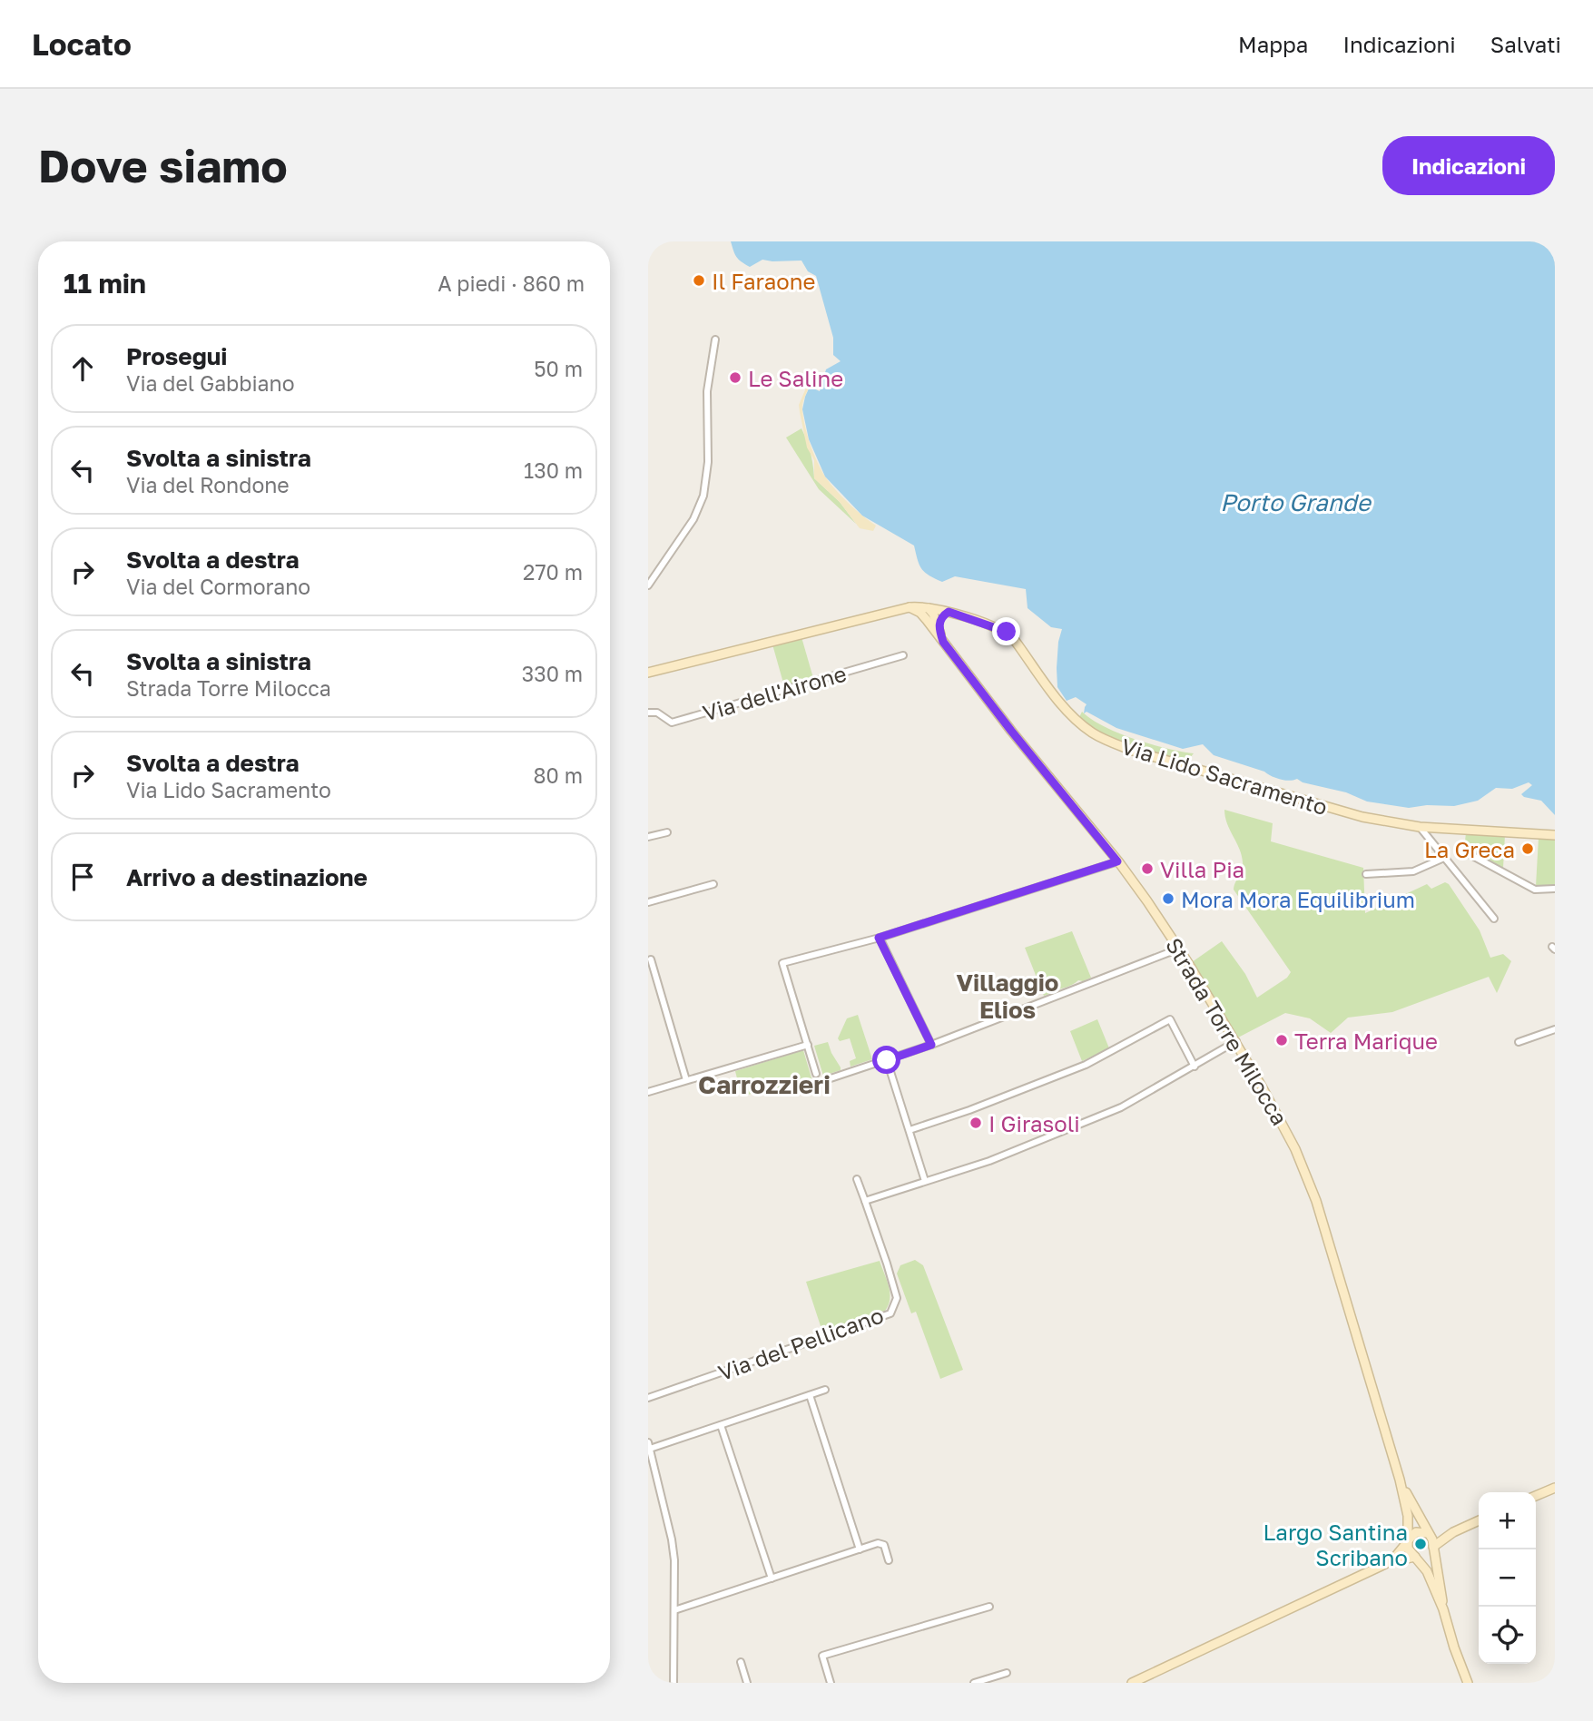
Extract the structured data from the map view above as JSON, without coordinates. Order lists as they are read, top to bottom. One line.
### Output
{"streets":{"street":["Via dell'Airone","Via Lido Sacramento","Strada Torre Milocca","Via del Pellicano"]},"crossings":[["Via Lido Sacramento","Strada Torre Milocca"]],"districts":["Villaggio Elios","Carrozzieri"],"water":["Porto Grande"],"places":["Il Faraone","Le Saline","La Greca","Villa Pia","Mora Mora Equilibrium","Terra Marique","I Girasoli","Largo Santina Scribano"],"page":{"header":"Locato","nav":["Mappa","Indicazioni","Salvati"],"buttons":"Indicazioni","title":"Dove siamo","heading":["11 min","A piedi · 860 m"],"list":[["Prosegui","Via del Gabbiano","50 m"],["Svolta a sinistra","Via del Rondone","130 m"],["Svolta a destra","Via del Cormorano","270 m"],["Svolta a sinistra","Strada Torre Milocca","330 m"],["Svolta a destra","Via Lido Sacramento","80 m"],"Arrivo a destinazione"],"map_buttons":["+","−"]}}
